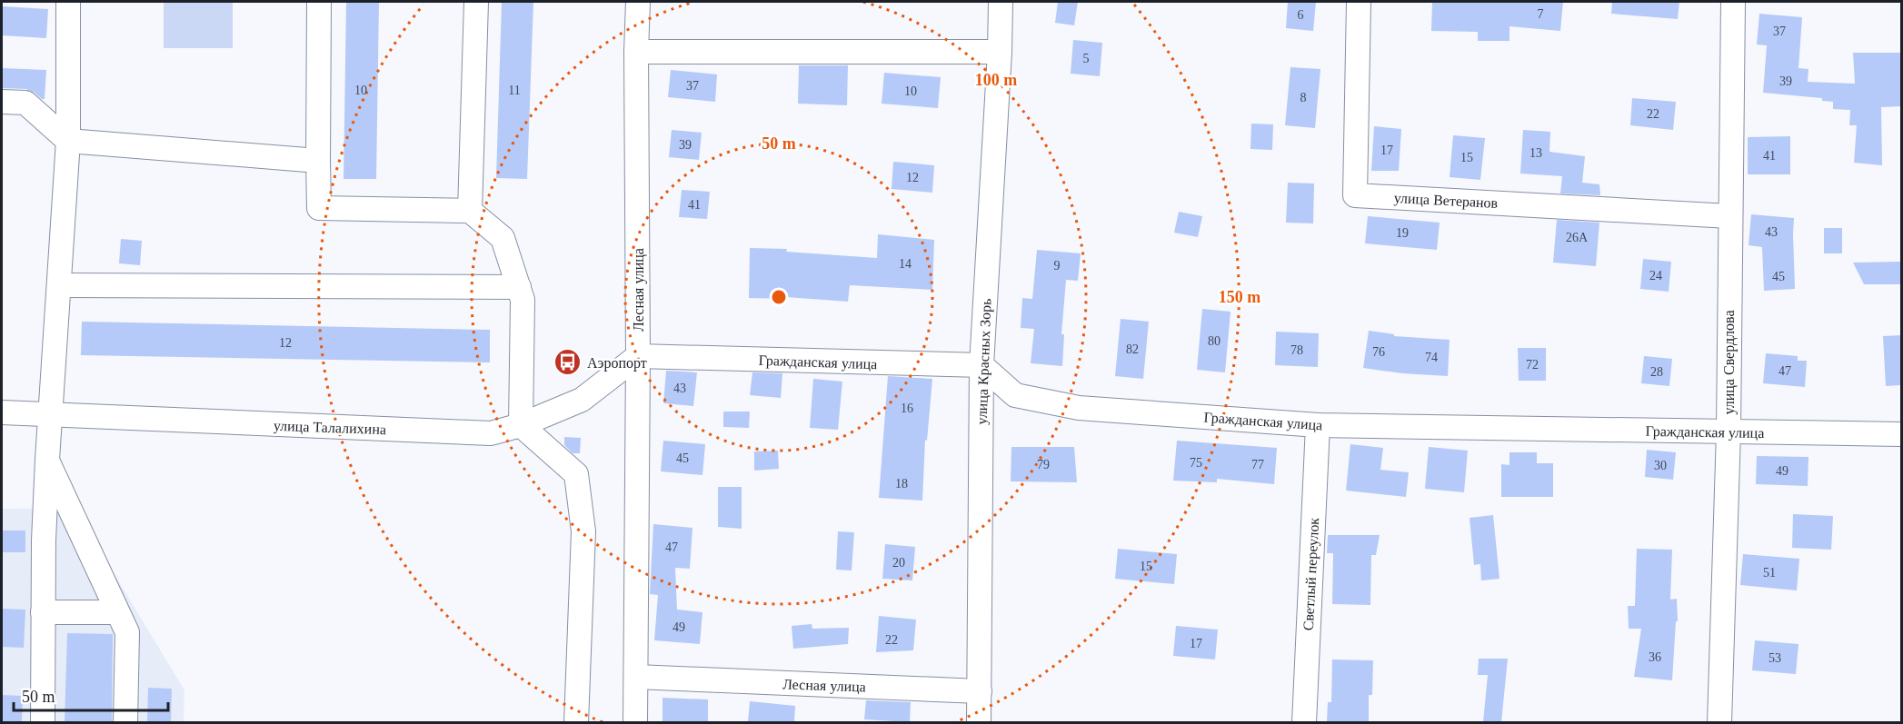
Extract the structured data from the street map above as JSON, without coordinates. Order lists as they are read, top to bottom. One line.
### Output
{"streets":{"street":["улица Ветеранов","Лесная улица","Гражданская улица","улица Красных Зорь","улица Свердлова","улица Талалихина","Светлый переулок"]},"crossings":[["улица Ветеранов","улица Свердлова"],["Лесная улица","Гражданская улица"],["Лесная улица","улица Красных Зорь"],["Лесная улица","улица Талалихина"],["Гражданская улица","улица Красных Зорь"],["Гражданская улица","улица Свердлова"],["Гражданская улица","улица Талалихина"],["Гражданская улица","Светлый переулок"]],"places":{"bus stop":["Аэропорт"]},"house_numbers":["7","6","37","5","39","37","10","11","10","8","22","39","17","13","41","15","12","41","43","19","26А","14","9","24","45","80","12","82","78","76","74","72","47","28","43","16","45","75","79","77","30","49","18","47","20","15","51","49","22","17","36","53"],"scale_bar":"50 m","rings":["100 m","50 m","150 m"]}
